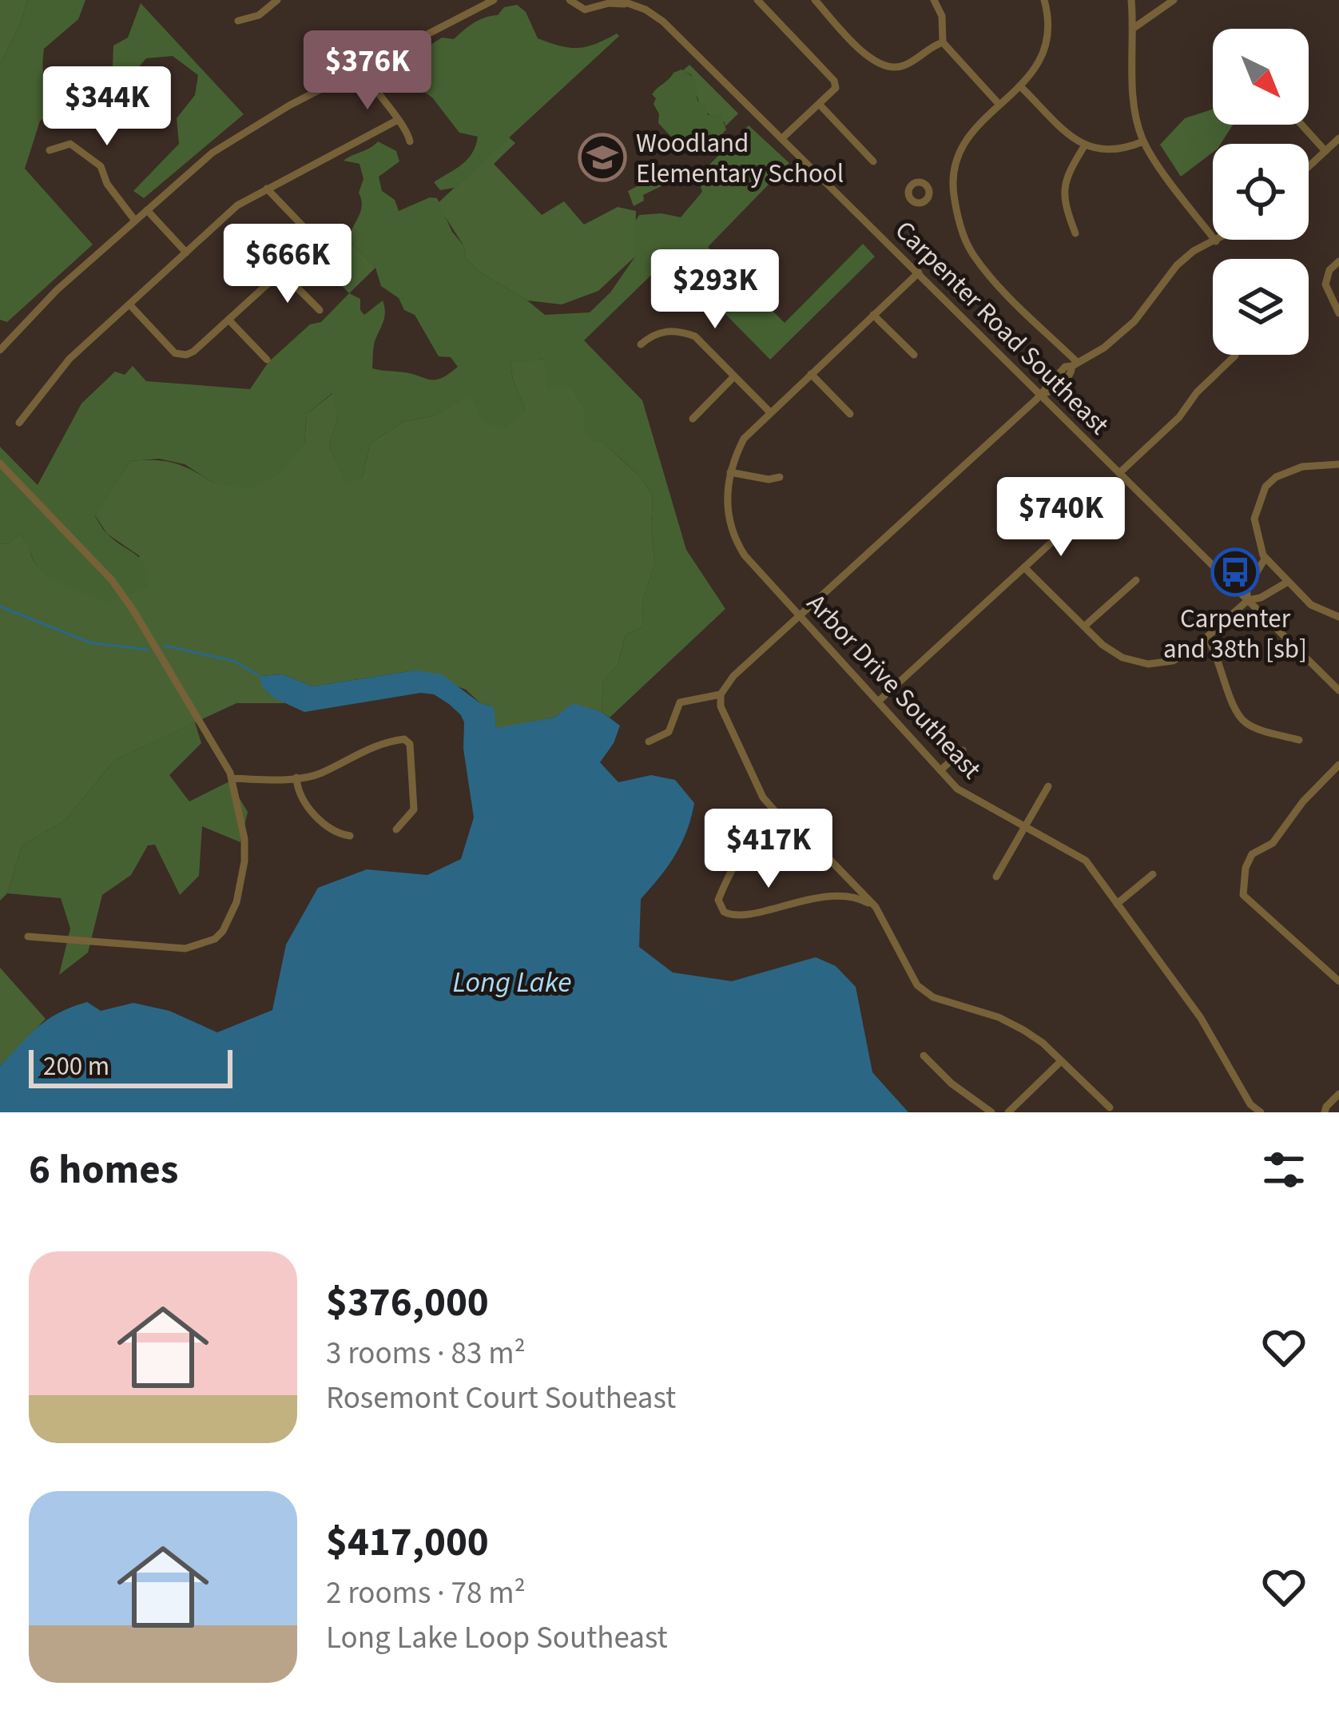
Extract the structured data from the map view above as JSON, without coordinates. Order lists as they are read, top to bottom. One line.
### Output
{"streets":{"street":["Carpenter Road Southeast","Arbor Drive Southeast"]},"water":["Long Lake"],"places":{"school or university":["Woodland Elementary School"],"bus stop":["Carpenter and 38th [sb]"]},"scale_bar":"200 m","north":"bottom right","page":{"price":["$376K","$344K","$666K","$293K","$740K","$417K"],"scale":"200 m","heading":"6 homes","list":[{"name":"$376,000","note":"3 rooms · 83 m² · Rosemont Court Southeast"},{"name":"$417,000","note":"2 rooms · 78 m² · Long Lake Loop Southeast"}]}}
